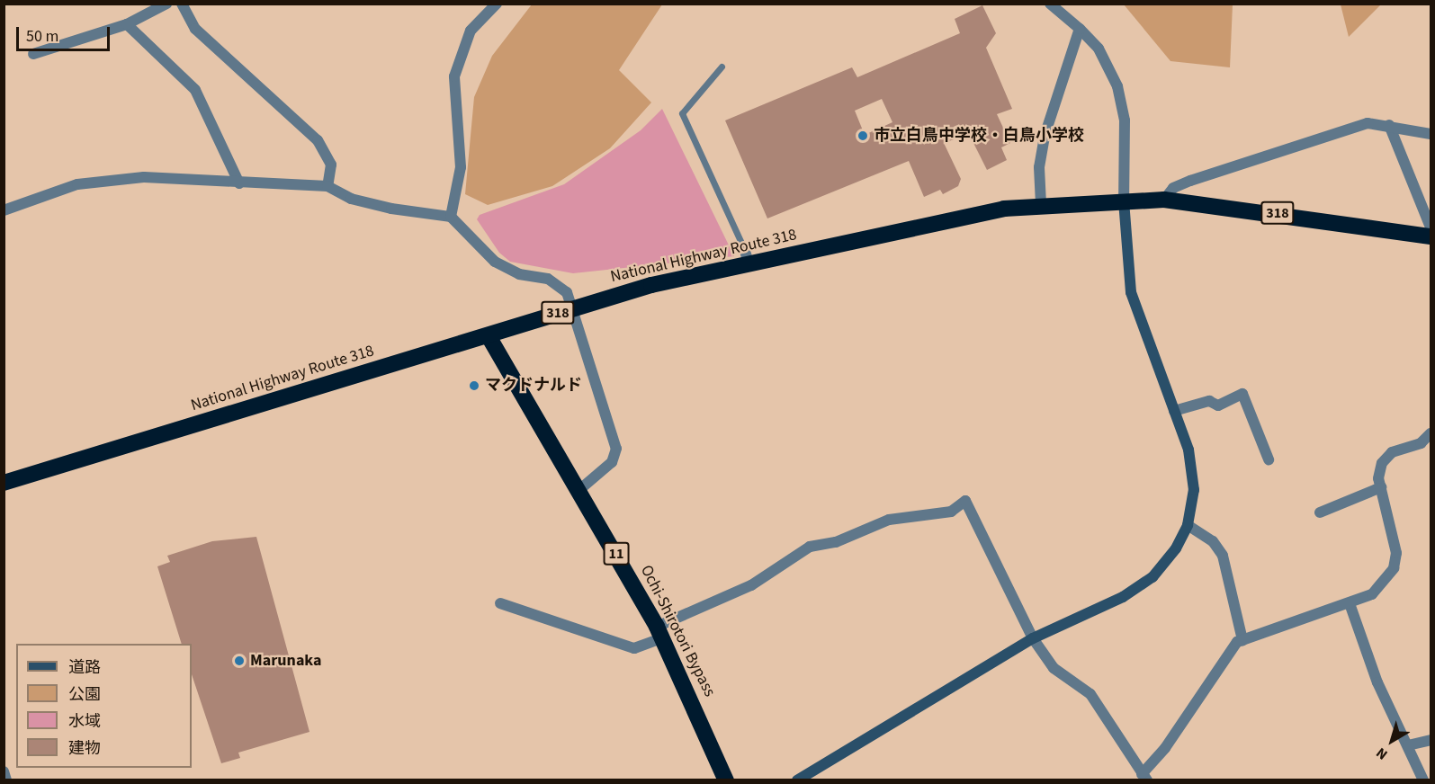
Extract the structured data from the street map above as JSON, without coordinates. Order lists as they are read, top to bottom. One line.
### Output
{"streets":{"highway":["318","National Highway Route 318","11","Ochi-Shirotori Bypass"]},"crossings":[["National Highway Route 318","Ochi-Shirotori Bypass"]],"places":["市立白鳥中学校・白鳥小学校","マクドナルド","Marunaka"],"legend":["道路","公園","水域","建物"],"scale_bar":"50 m","north":"bottom left"}
